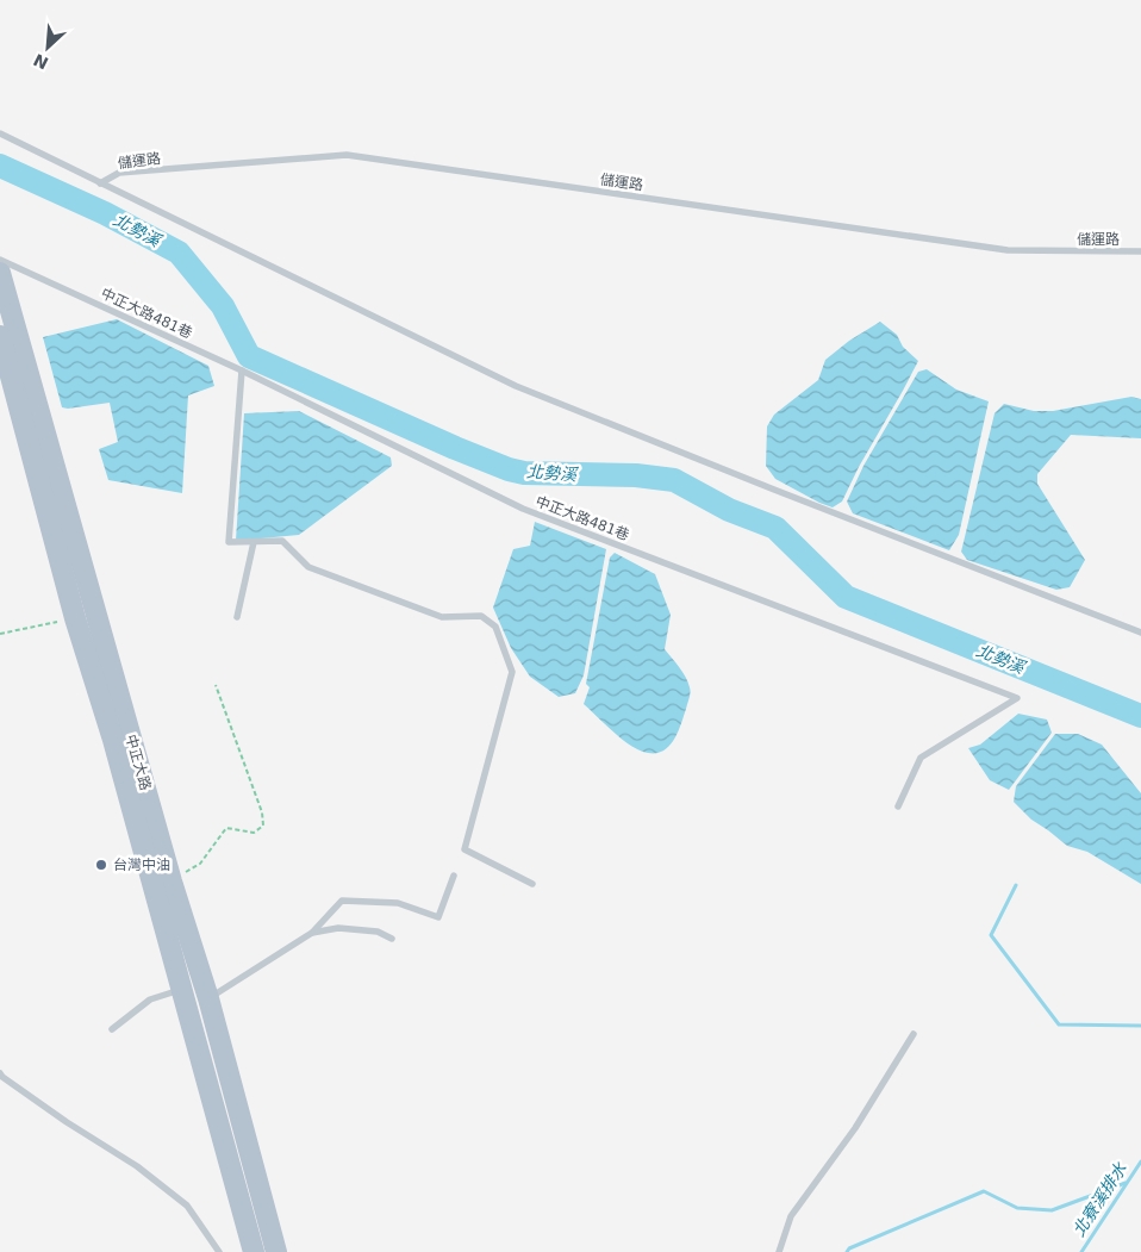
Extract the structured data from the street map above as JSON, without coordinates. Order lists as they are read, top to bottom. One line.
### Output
{"streets":{"main road":["中正大路"],"lane":["儲運路","中正大路481巷"]},"water":["北勢溪","北寮溪排水"],"places":["台灣中油"],"north":"bottom left"}
